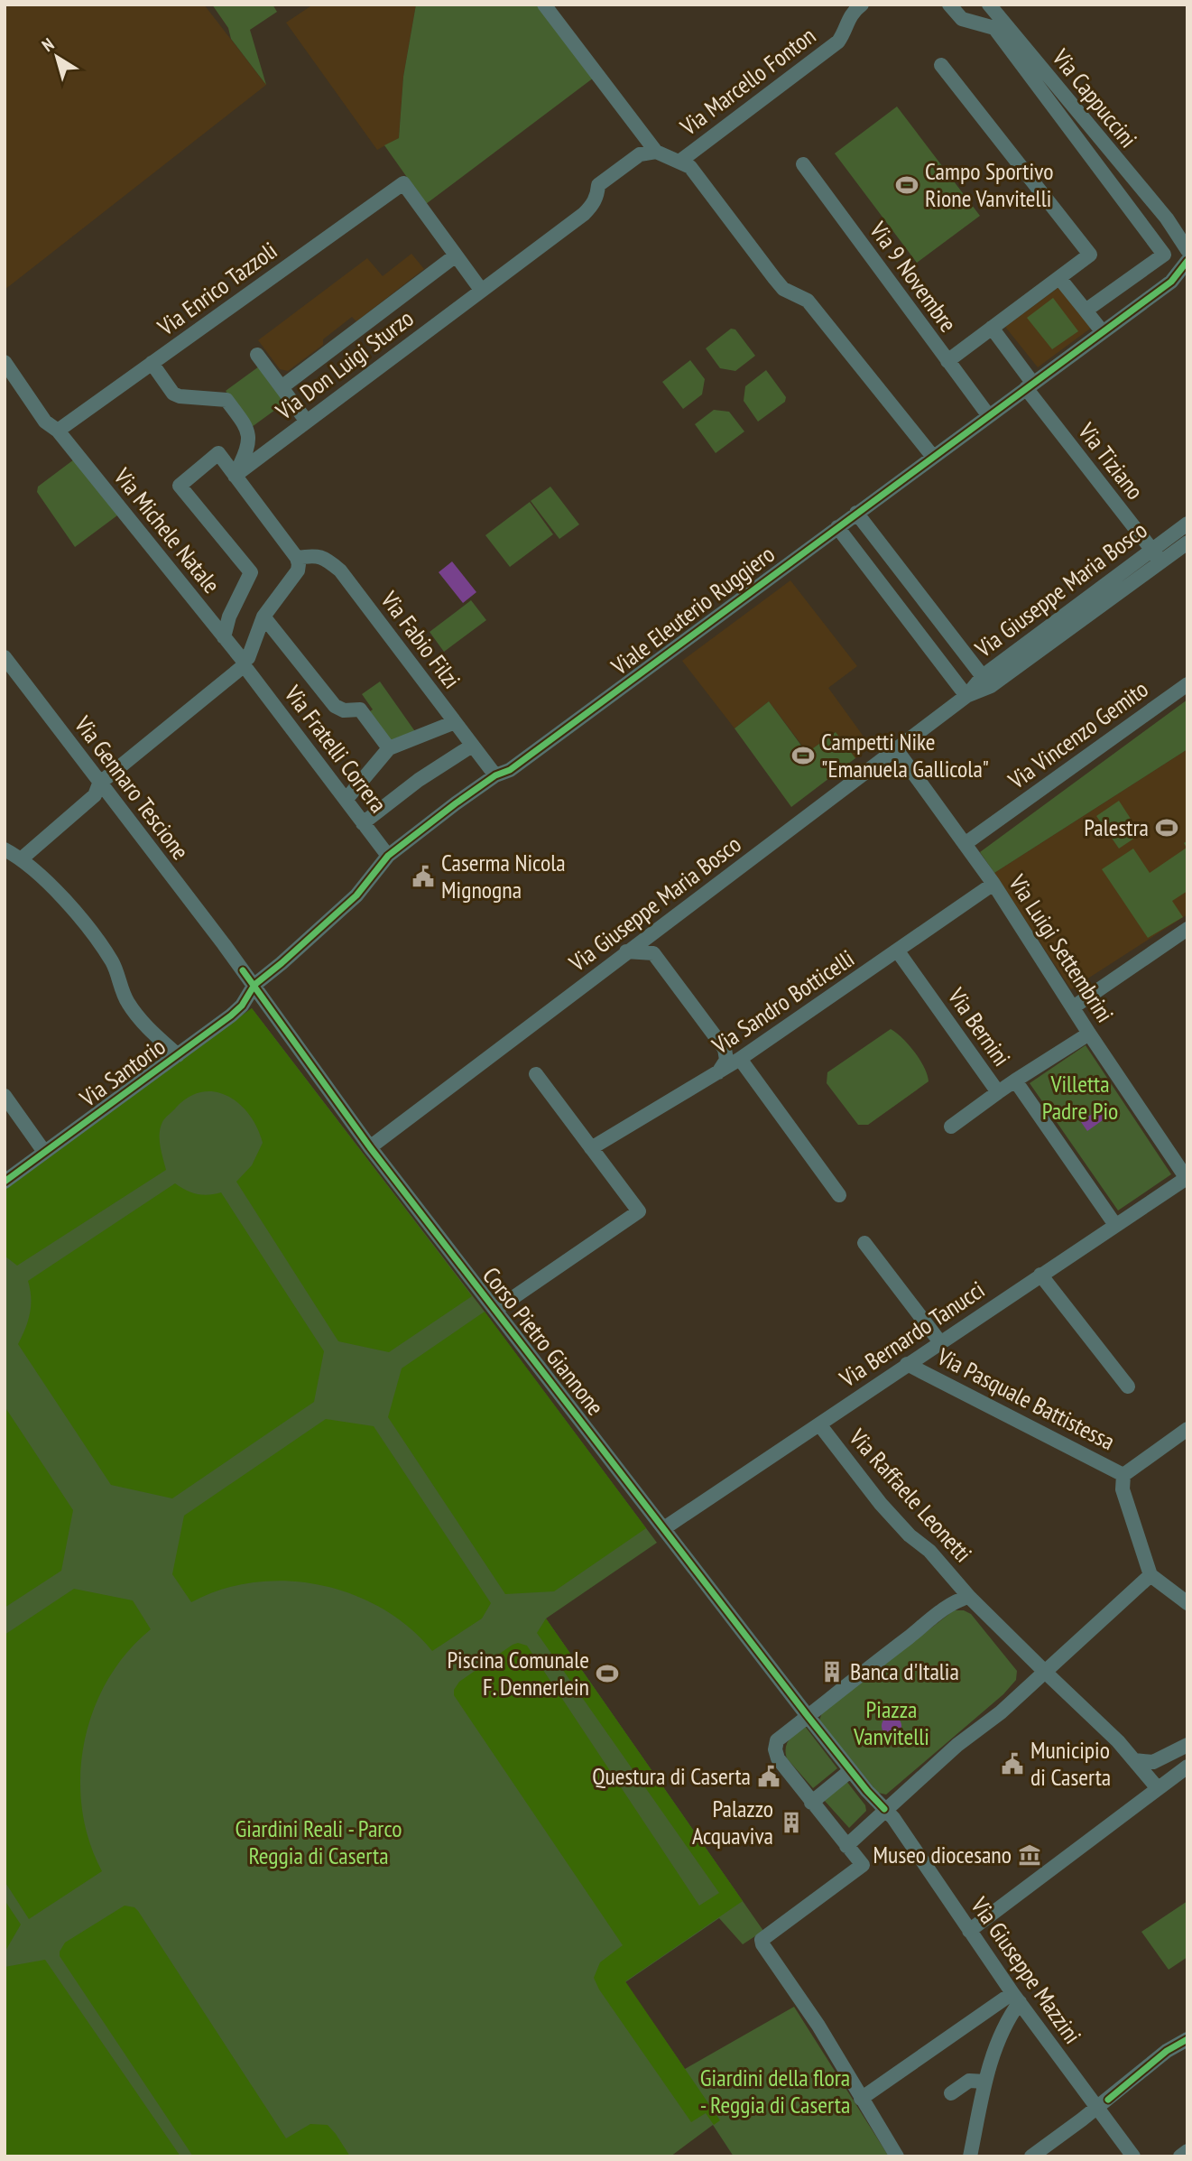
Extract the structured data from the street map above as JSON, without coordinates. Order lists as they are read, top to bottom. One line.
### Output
{"streets":{"street":["Via Marcello Fonton","Via Cappuccini","Via 9 Novembre","Via Enrico Tazzoli","Via Don Luigi Sturzo","Via Tiziano","Via Michele Natale","Via Giuseppe Maria Bosco","Viale Eleuterio Ruggiero","Via Fabio Filzi","Via Vincenzo Gemito","Via Fratelli Correra","Via Gennaro Tescione","Via Luigi Settembrini","Via Sandro Botticelli","Via Bernini","Via Santorio","Via Bernardo Tanucci","Corso Pietro Giannone","Via Pasquale Battistessa","Via Raffaele Leonetti","Via Giuseppe Mazzini"]},"crossings":[["Via 9 Novembre","Viale Eleuterio Ruggiero"],["Via Enrico Tazzoli","Via Michele Natale"],["Via Tiziano","Via Giuseppe Maria Bosco"],["Via Tiziano","Viale Eleuterio Ruggiero"],["Via Michele Natale","Via Fratelli Correra"],["Via Giuseppe Maria Bosco","Via Luigi Settembrini"],["Via Giuseppe Maria Bosco","Corso Pietro Giannone"],["Viale Eleuterio Ruggiero","Via Fabio Filzi"],["Viale Eleuterio Ruggiero","Via Fratelli Correra"],["Viale Eleuterio Ruggiero","Via Gennaro Tescione"],["Viale Eleuterio Ruggiero","Via Santorio"],["Viale Eleuterio Ruggiero","Corso Pietro Giannone"],["Via Vincenzo Gemito","Via Luigi Settembrini"],["Via Gennaro Tescione","Via Santorio"],["Via Gennaro Tescione","Corso Pietro Giannone"],["Via Luigi Settembrini","Via Sandro Botticelli"],["Via Luigi Settembrini","Via Bernardo Tanucci"],["Via Sandro Botticelli","Via Bernini"],["Via Bernini","Via Bernardo Tanucci"],["Via Santorio","Corso Pietro Giannone"],["Via Bernardo Tanucci","Corso Pietro Giannone"],["Via Bernardo Tanucci","Via Pasquale Battistessa"],["Via Bernardo Tanucci","Via Raffaele Leonetti"],["Corso Pietro Giannone","Via Giuseppe Mazzini"]],"parks":["Villetta Padre Pio","Piazza Vanvitelli","Giardini Reali - Parco Reggia di Caserta","Giardini della flora - Reggia di Caserta"],"places":{"sports":["Campo Sportivo Rione Vanvitelli","Campetti Nike \"Emanuela Gallicola\"","Palestra","Piscina Comunale F. Dennerlein"],"public building":["Caserma Nicola Mignogna","Municipio di Caserta","Questura di Caserta"],"building":["Banca d'Italia","Palazzo Acquaviva"],"museum":["Museo diocesano"]},"north":"top left"}
